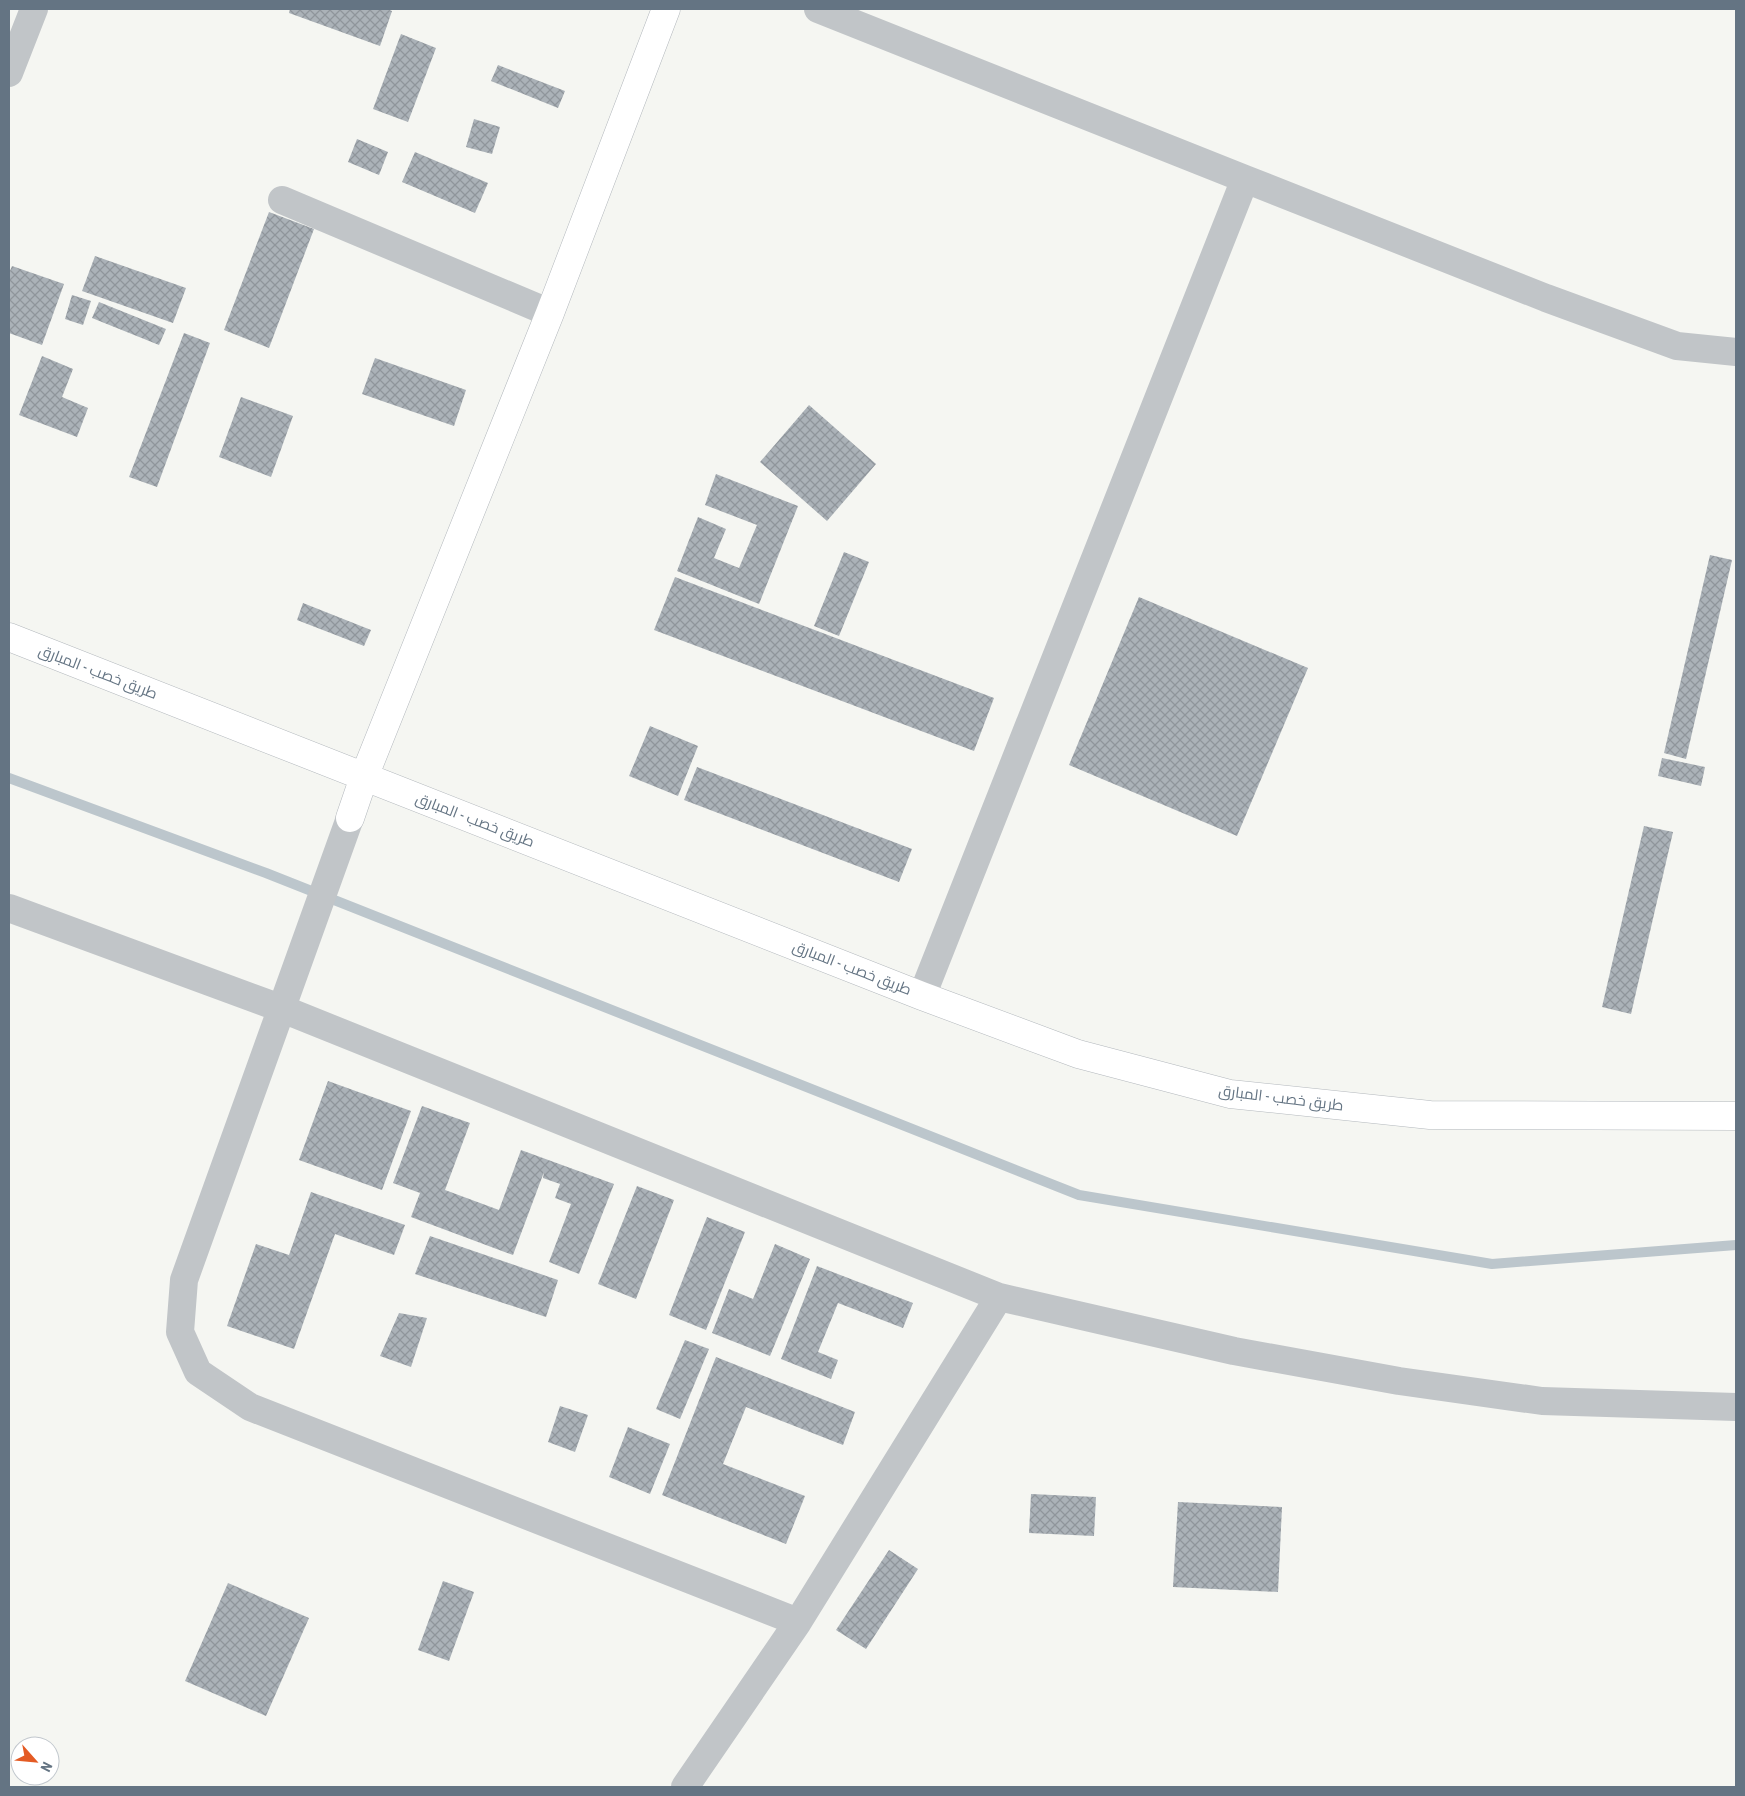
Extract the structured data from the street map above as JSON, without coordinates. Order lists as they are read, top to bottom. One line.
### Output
{"streets":{"main road":["طريق خصب - المبارق"]},"north":"bottom right"}
